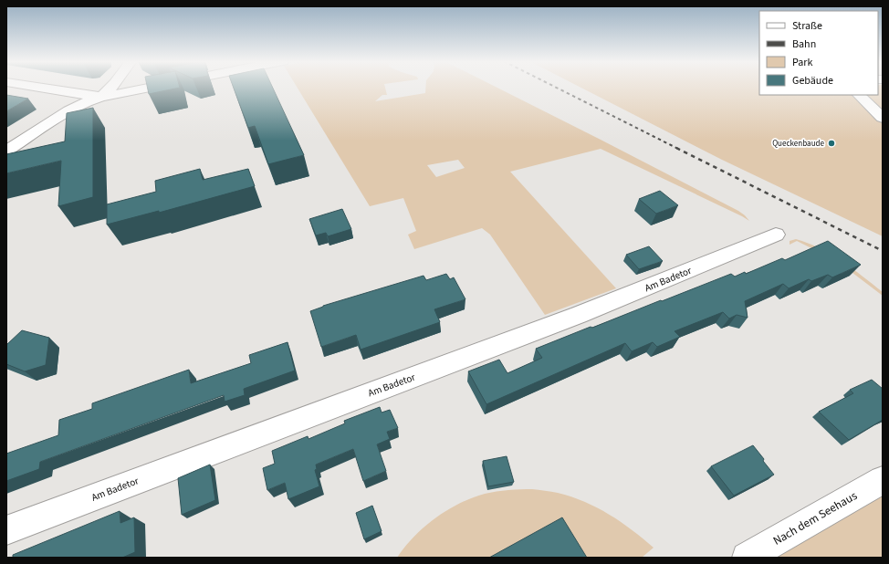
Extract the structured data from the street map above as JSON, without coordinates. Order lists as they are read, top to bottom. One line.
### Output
{"streets":{"street":["Am Badetor","Nach dem Seehaus"]},"places":["Queckenbaude"],"legend":["Straße","Bahn","Park","Gebäude"]}
